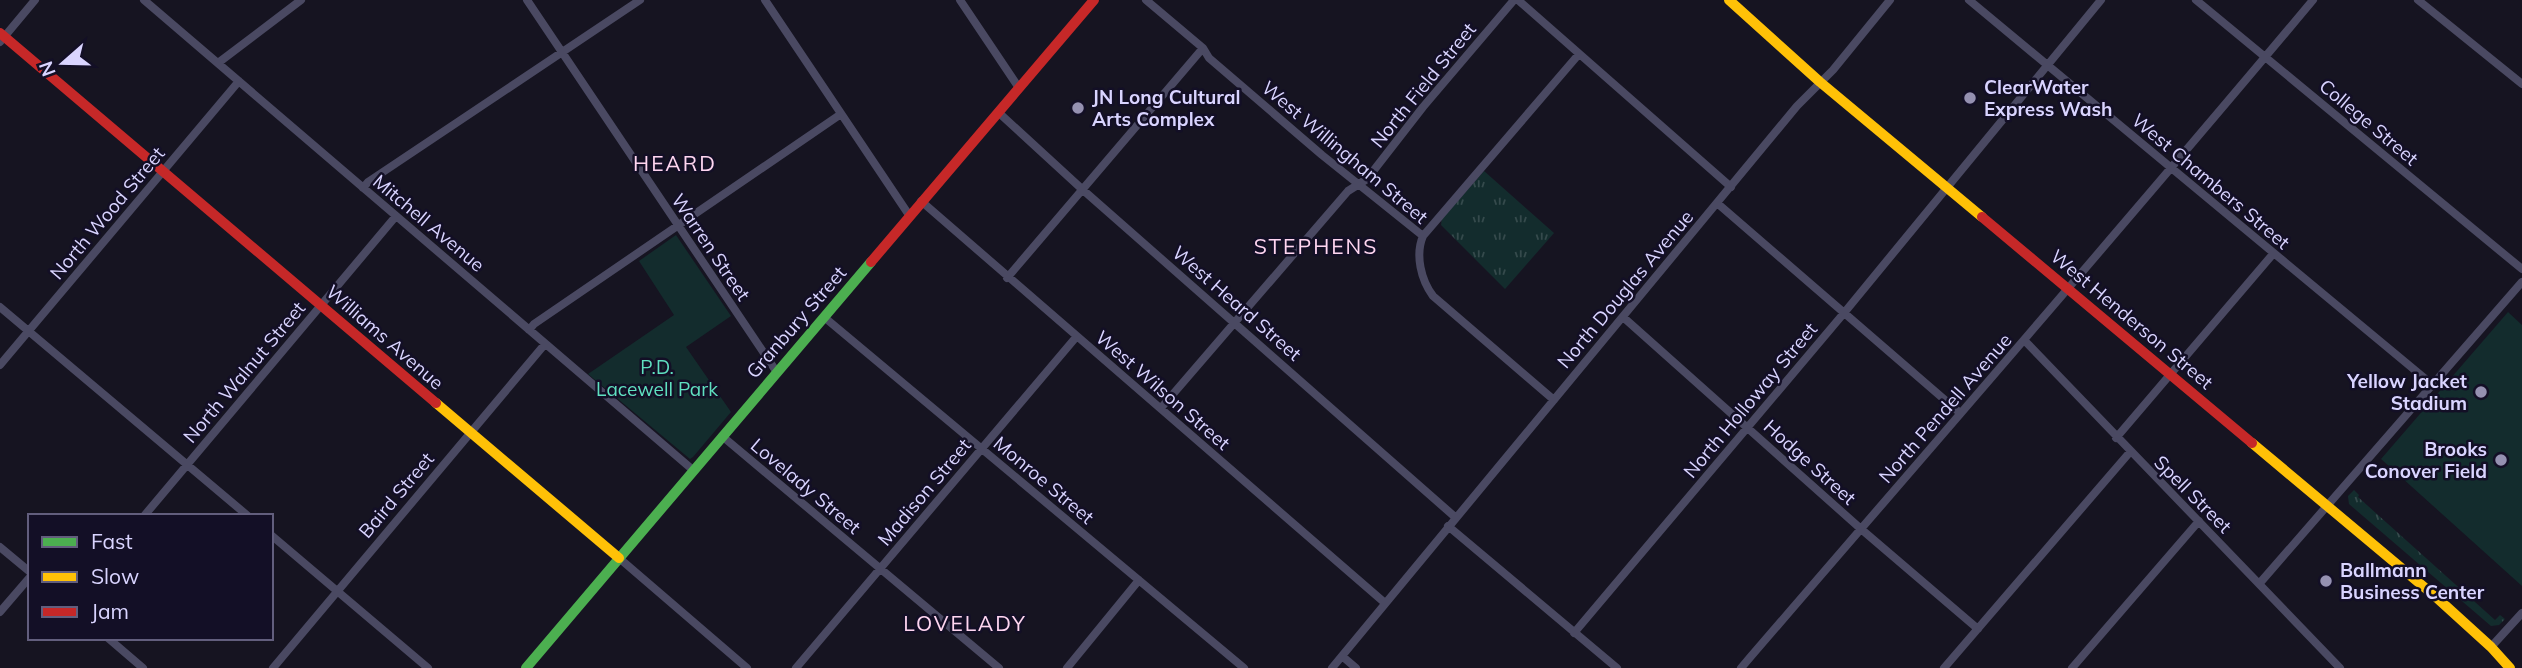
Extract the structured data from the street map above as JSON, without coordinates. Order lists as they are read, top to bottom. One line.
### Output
{"streets":{"street":["North Field Street","College Street","West Willingham Street","West Chambers Street","North Wood Street","Mitchell Avenue","Warren Street","North Douglas Avenue","West Heard Street","West Henderson Street","Granbury Street","Williams Avenue","North Walnut Street","West Wilson Street","North Holloway Street","North Pendell Avenue","Hodge Street","Monroe Street","Lovelady Street","Madison Street","Spell Street","Baird Street"]},"crossings":[["North Field Street","West Willingham Street"],["North Field Street","West Heard Street"],["North Field Street","West Wilson Street"],["College Street","North Pendell Avenue"],["West Willingham Street","North Douglas Avenue"],["West Chambers Street","North Holloway Street"],["West Chambers Street","North Pendell Avenue"],["North Wood Street","Mitchell Avenue"],["North Wood Street","Williams Avenue"],["Mitchell Avenue","Granbury Street"],["Mitchell Avenue","North Walnut Street"],["Mitchell Avenue","Baird Street"],["Warren Street","Granbury Street"],["North Douglas Avenue","West Heard Street"],["North Douglas Avenue","West Henderson Street"],["North Douglas Avenue","Hodge Street"],["West Heard Street","Granbury Street"],["West Henderson Street","North Holloway Street"],["West Henderson Street","North Pendell Avenue"],["Granbury Street","Williams Avenue"],["Granbury Street","West Wilson Street"],["Granbury Street","Monroe Street"],["Granbury Street","Lovelady Street"],["Williams Avenue","North Walnut Street"],["Williams Avenue","Baird Street"],["West Wilson Street","Madison Street"],["North Holloway Street","Hodge Street"],["North Pendell Avenue","Hodge Street"],["North Pendell Avenue","Spell Street"],["Monroe Street","Madison Street"],["Lovelady Street","Madison Street"]],"districts":["HEARD","STEPHENS","LOVELADY"],"parks":["P.D. Lacewell Park"],"places":["ClearWater Express Wash","JN Long Cultural Arts Complex","Yellow Jacket Stadium","Brooks Conover Field","Ballmann Business Center"],"legend":["Fast","Slow","Jam"],"north":"left"}
